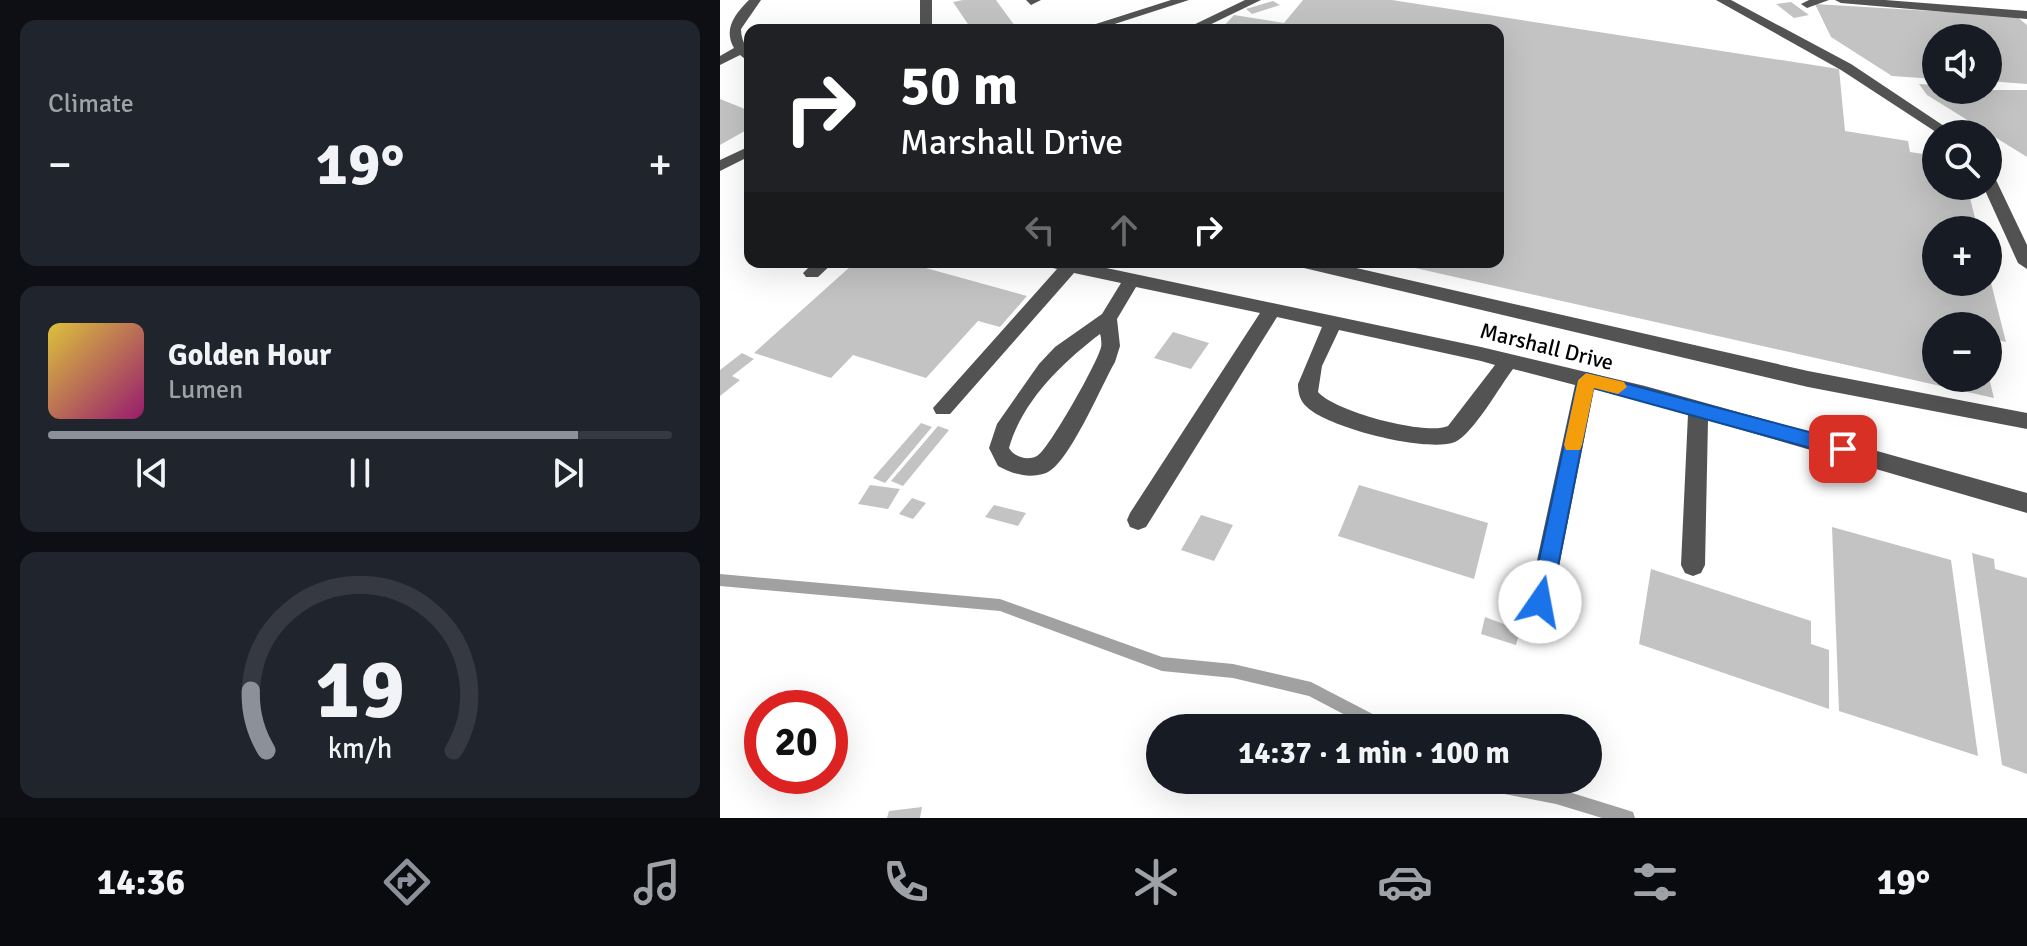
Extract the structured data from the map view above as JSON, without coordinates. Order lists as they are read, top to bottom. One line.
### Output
{"streets":{"lane":["Marshall Drive"]},"page":{"tile":"Climate","map_buttons":["+","−"],"turn":["50 m","Marshall Drive"],"heat":["−","19°","+"],"song":["Golden Hour","Lumen"],"limit":"20","trip":"14:37 · 1 min · 100 m","tabs":["14:36","19°"],"gauge":["19","km/h"]}}
